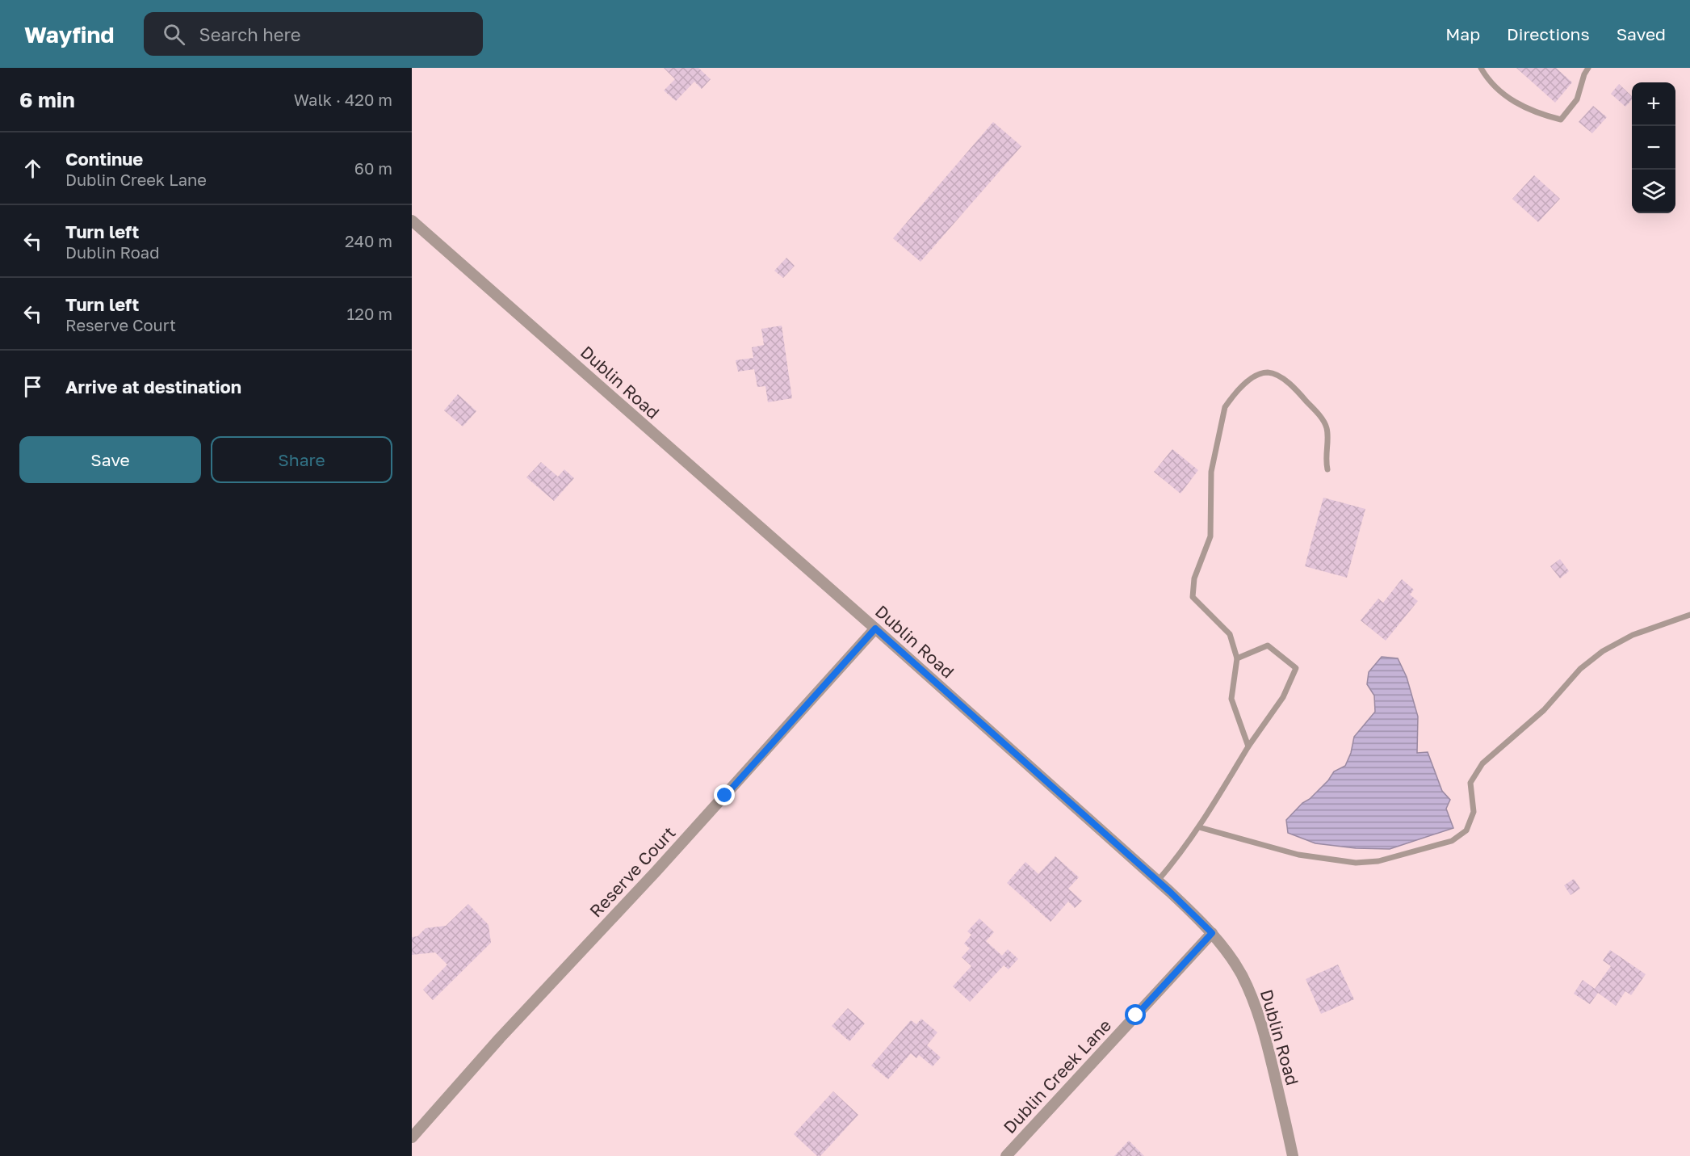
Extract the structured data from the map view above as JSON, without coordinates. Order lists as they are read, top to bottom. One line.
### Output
{"streets":{"street":["Dublin Road","Reserve Court","Dublin Creek Lane"]},"crossings":[["Dublin Road","Reserve Court"],["Dublin Road","Dublin Creek Lane"]],"page":{"header":"Wayfind","search":"Search here","nav":["Map","Directions","Saved"],"heading":["6 min","Walk · 420 m"],"map_buttons":["+","−"],"list":[["Continue","Dublin Creek Lane","60 m"],["Turn left","Dublin Road","240 m"],["Turn left","Reserve Court","120 m"],"Arrive at destination"],"buttons":["Save","Share"]}}
